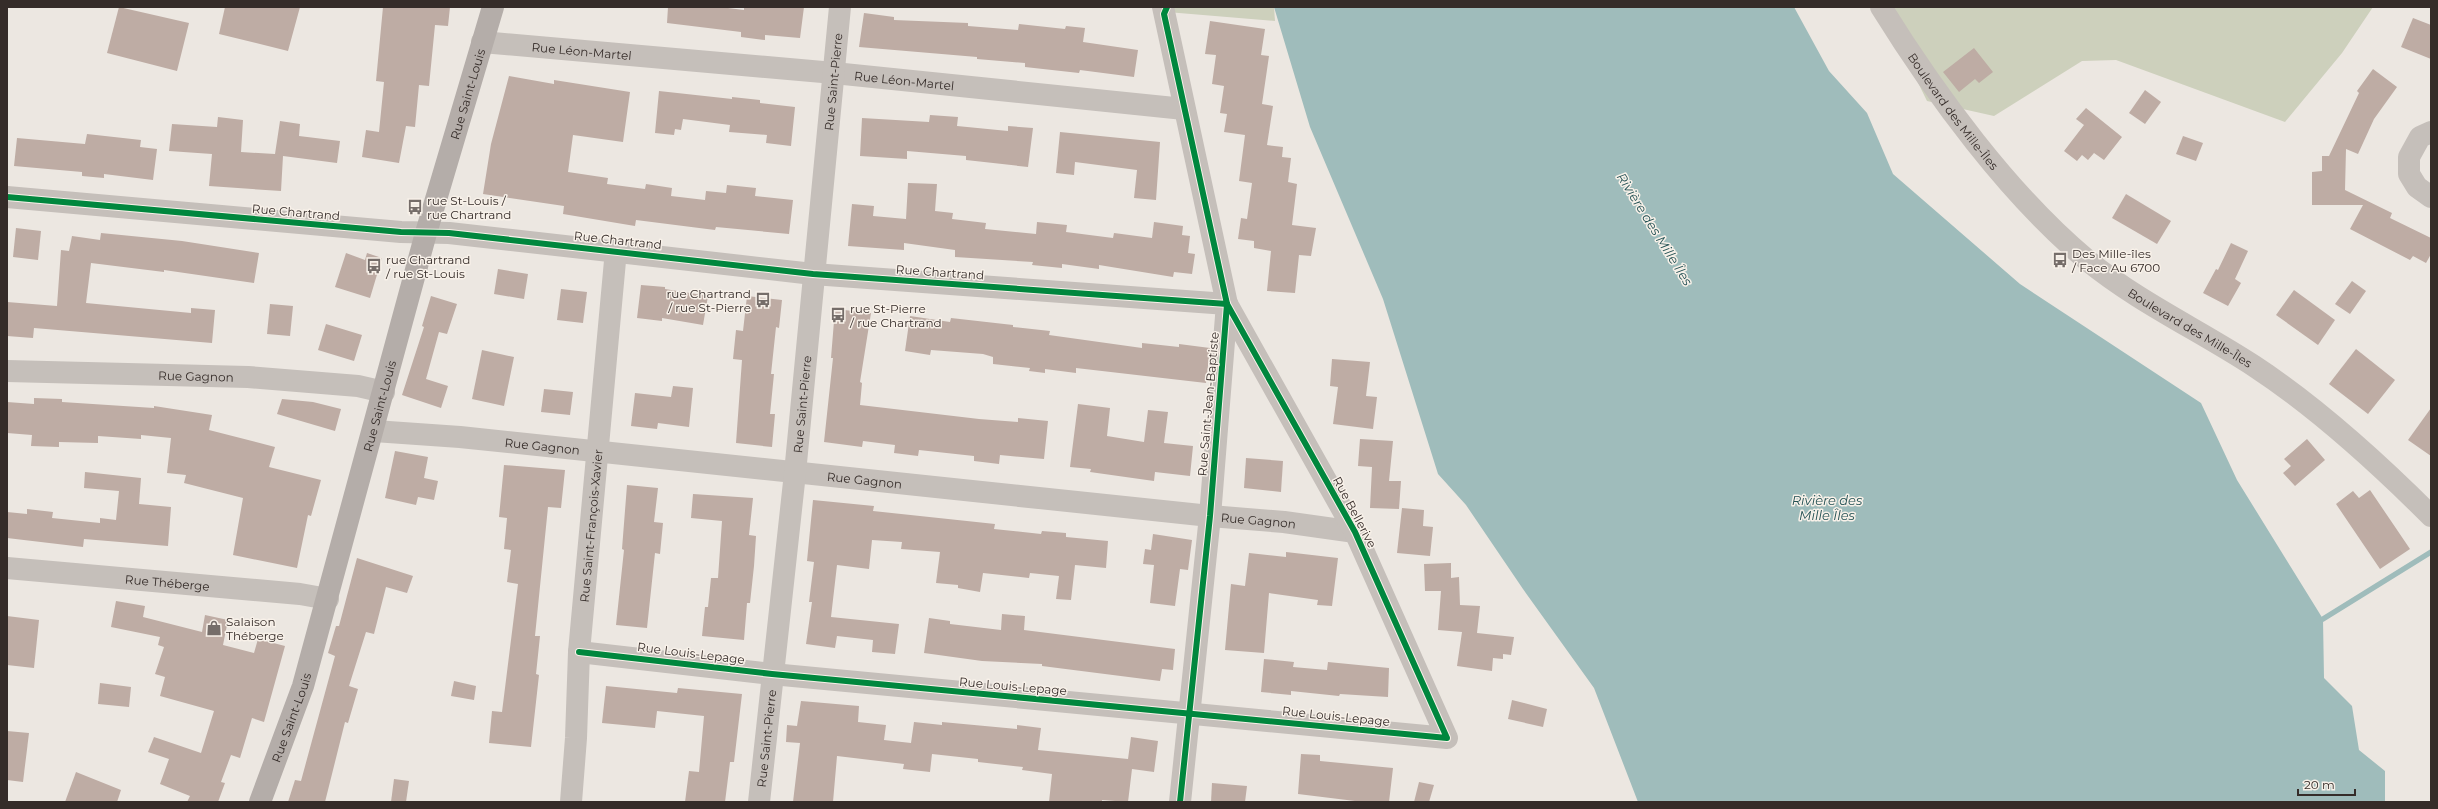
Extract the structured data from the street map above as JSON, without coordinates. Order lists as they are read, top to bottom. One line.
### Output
{"streets":{"main road":["Rue Saint-Louis"],"street":["Rue Léon-Martel","Rue Saint-Pierre","Boulevard des Mille-Îles","Rue Chartrand","Rue Gagnon","Rue Saint-Jean-Baptiste","Rue Bellerive","Rue Saint-François-Xavier","Rue Théberge","Rue Louis-Lepage"]},"crossings":[["Rue Léon-Martel","Rue Saint-Pierre"],["Rue Léon-Martel","Rue Saint-Louis"],["Rue Léon-Martel","Rue Saint-Jean-Baptiste"],["Rue Saint-Pierre","Rue Chartrand"],["Rue Saint-Pierre","Rue Gagnon"],["Rue Saint-Pierre","Rue Louis-Lepage"],["Rue Saint-Louis","Rue Chartrand"],["Rue Saint-Louis","Rue Gagnon"],["Rue Saint-Louis","Rue Théberge"],["Rue Chartrand","Rue Saint-Jean-Baptiste"],["Rue Chartrand","Rue Bellerive"],["Rue Chartrand","Rue Saint-François-Xavier"],["Rue Gagnon","Rue Saint-Jean-Baptiste"],["Rue Gagnon","Rue Bellerive"],["Rue Gagnon","Rue Saint-François-Xavier"],["Rue Saint-Jean-Baptiste","Rue Bellerive"],["Rue Saint-Jean-Baptiste","Rue Louis-Lepage"],["Rue Bellerive","Rue Louis-Lepage"],["Rue Saint-François-Xavier","Rue Louis-Lepage"]],"water":["Rivière des Mille Îles"],"places":{"bus stop":["rue St-Louis / rue Chartrand","Des Mille-îles / Face Au 6700","rue Chartrand / rue St-Louis","rue Chartrand / rue St-Pierre","rue St-Pierre / rue Chartrand"],"shop":["Salaison Théberge"]},"scale_bar":"20 m"}
